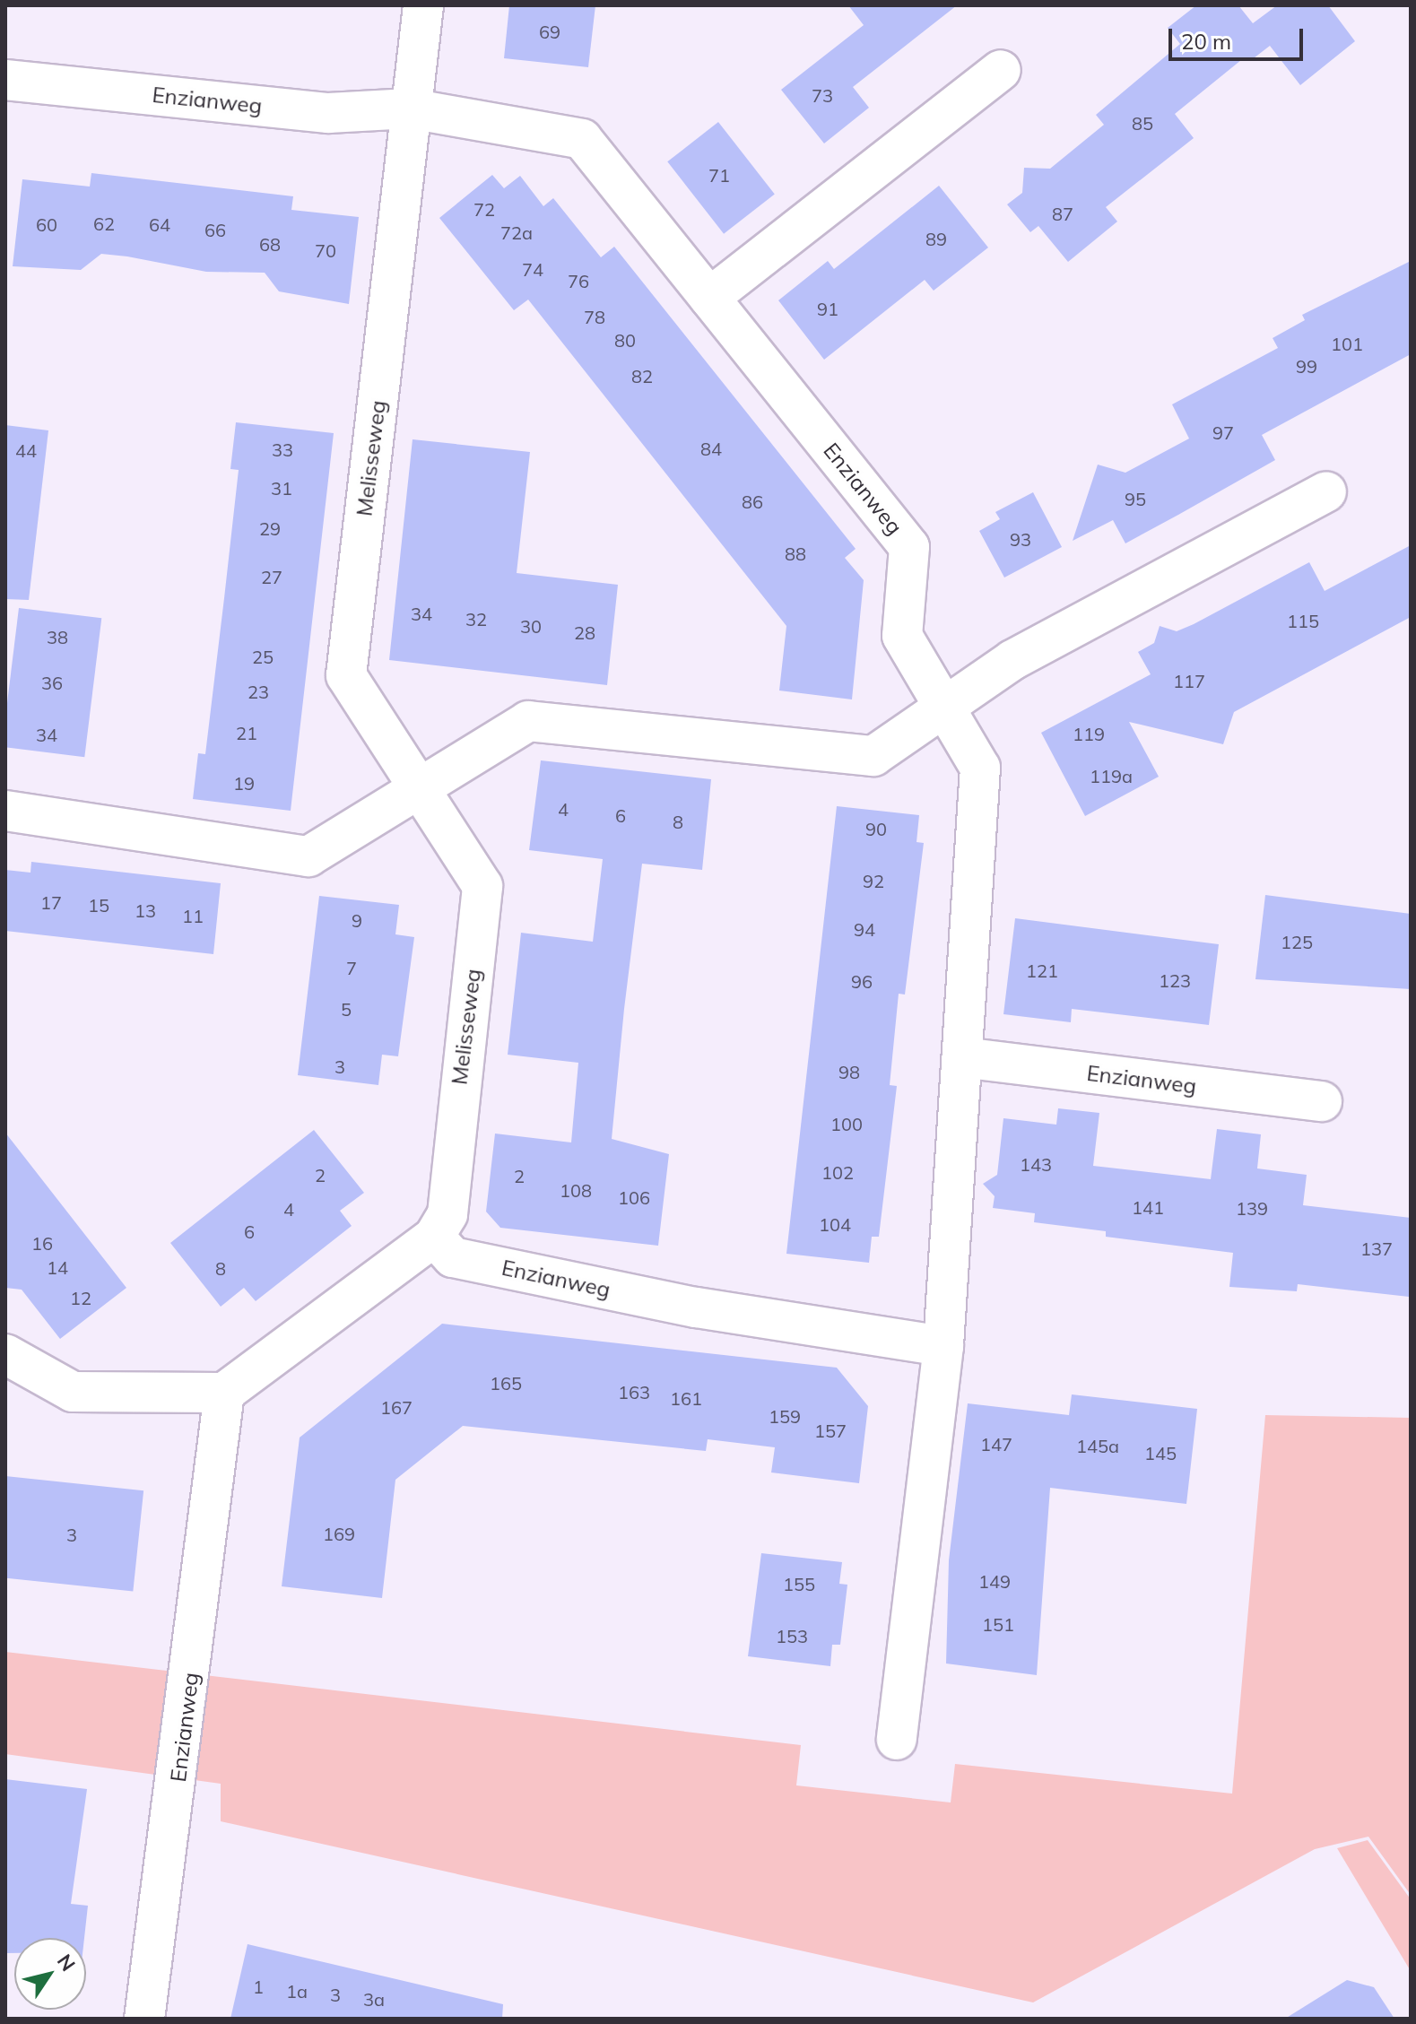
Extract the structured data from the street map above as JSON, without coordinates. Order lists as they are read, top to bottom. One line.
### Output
{"streets":{"street":["Enzianweg","Melisseweg"]},"crossings":[["Enzianweg","Melisseweg"]],"house_numbers":["69","73","85","71","72","87","62","60","64","66","72a","89","68","70","74","76","91","78","80","101","99","82","97","84","33","44","31","95","86","29","93","88","27","34","32","115","30","28","38","25","117","36","23","21","119","34","119a","19","4","6","8","90","92","17","15","13","11","9","94","125","7","121","123","96","5","3","98","100","143","102","2","2","108","106","141","139","4","104","6","16","137","14","8","12","165","163","161","167","159","157","147","145a","145","169","3","149","155","151","153","1","1a","3","3a"],"scale_bar":"20 m","north":"top right"}
